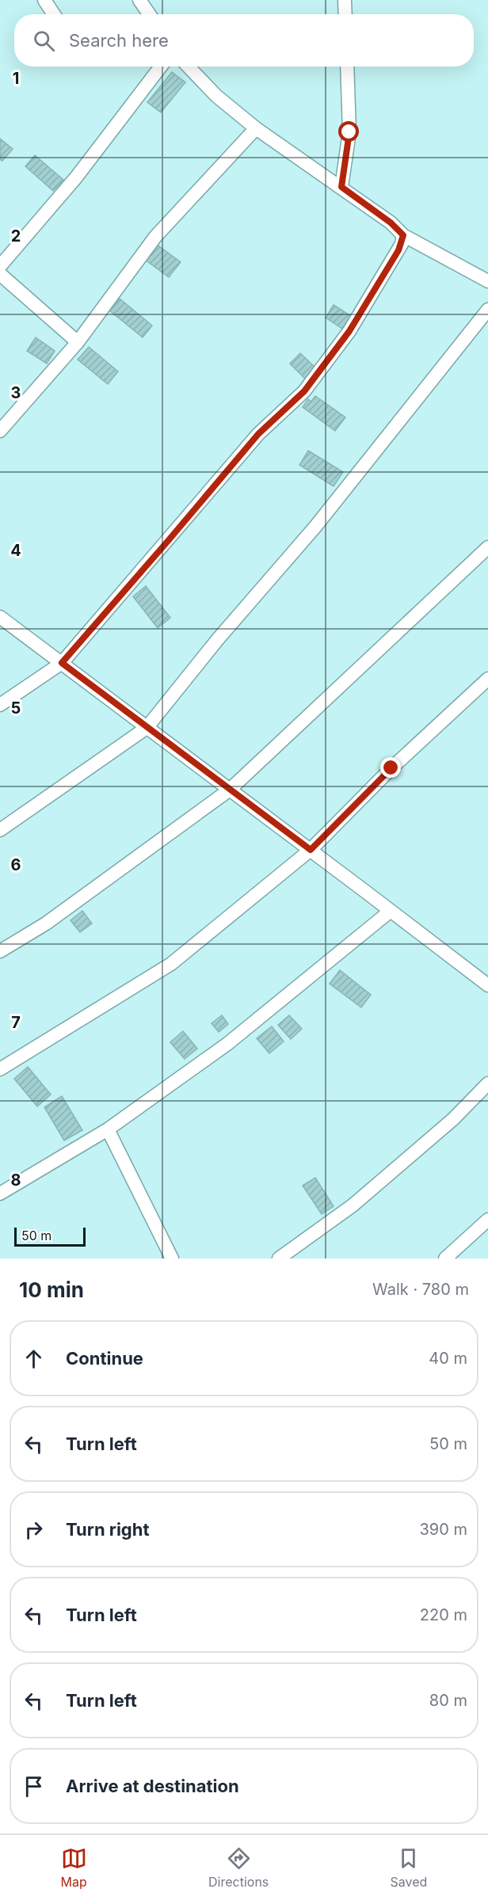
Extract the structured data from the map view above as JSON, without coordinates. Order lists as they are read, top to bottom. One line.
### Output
{"scale_bar":"50 m","page":{"search":"Search here","scale":"50 m","heading":["10 min","Walk · 780 m"],"list":[["Continue","40 m"],["Turn left","50 m"],["Turn right","390 m"],["Turn left","220 m"],["Turn left","80 m"],"Arrive at destination"],"nav":["Map","Directions","Saved"]},"grid":{"rows":["1","2","3","4","5","6","7","8"]}}
